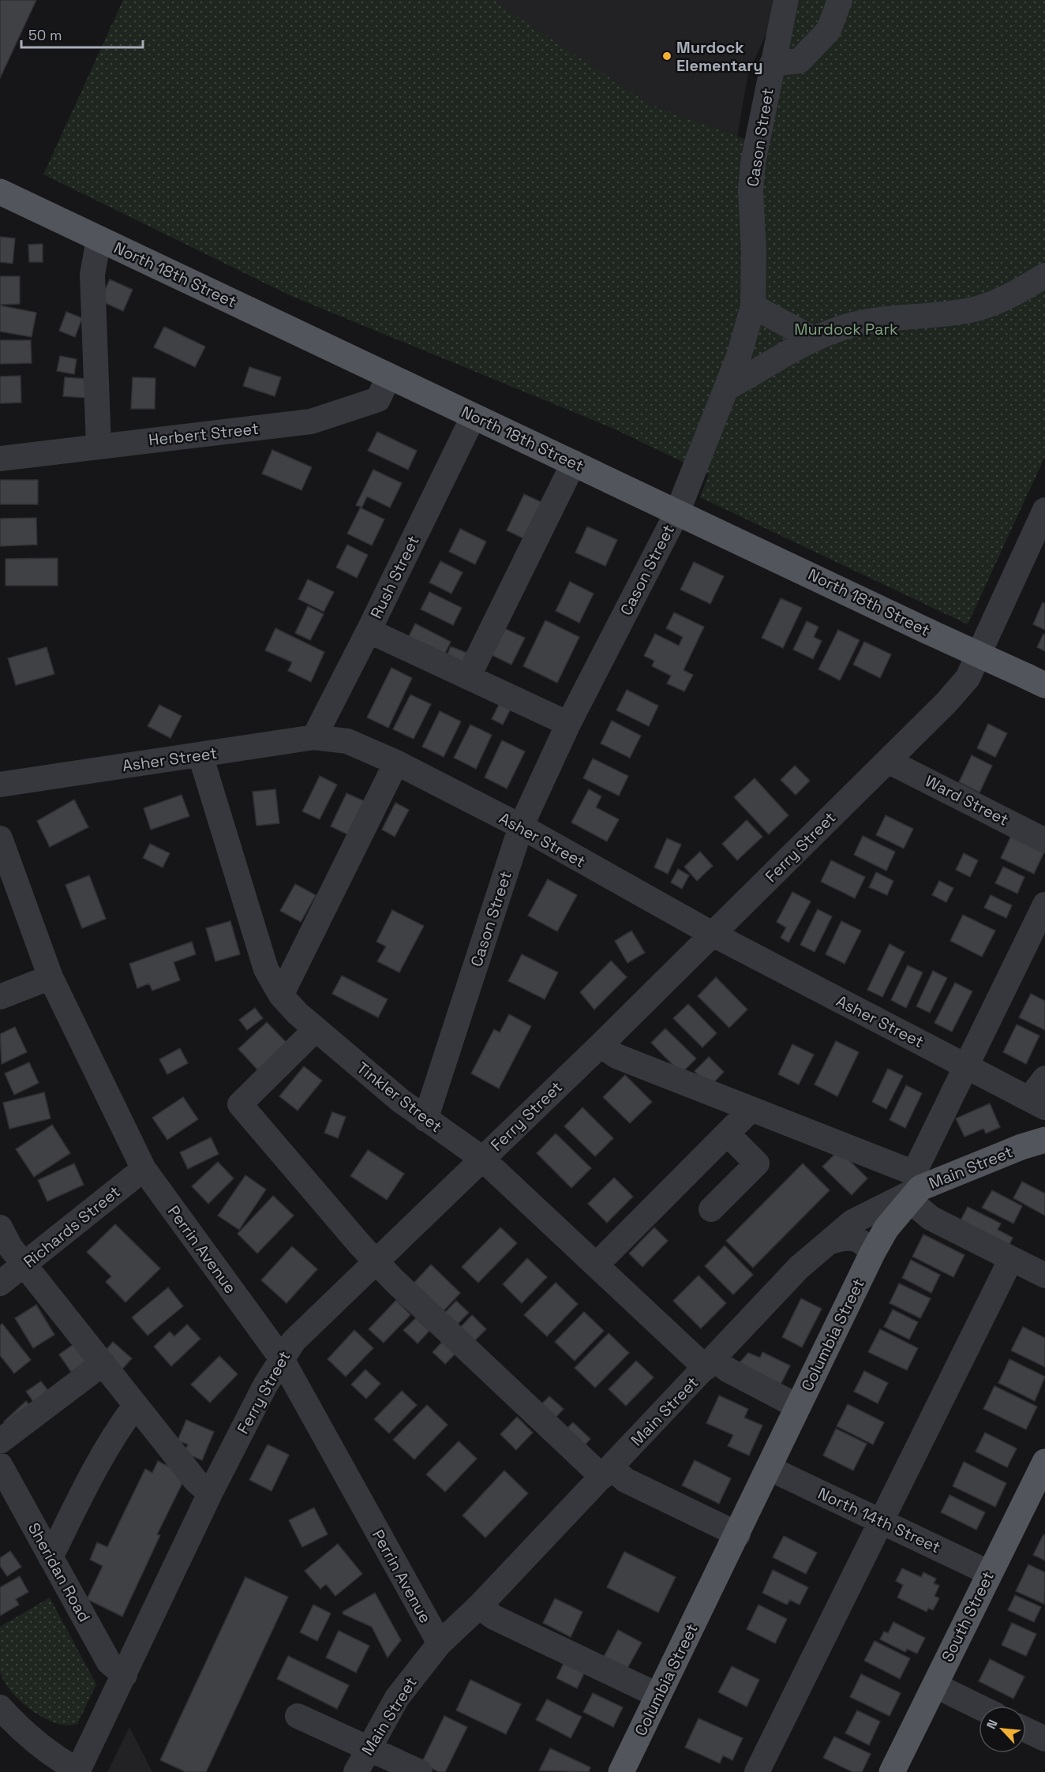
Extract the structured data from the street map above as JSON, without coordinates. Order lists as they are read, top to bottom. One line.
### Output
{"streets":{"main road":["North 18th Street","Main Street","Columbia Street","South Street"],"street":["Cason Street","Herbert Street","Rush Street","Asher Street","Ward Street","Ferry Street","Tinkler Street","Richards Street","Perrin Avenue","North 14th Street","Sheridan Road"]},"crossings":[["Cason Street","North 18th Street"],["Cason Street","Asher Street"],["Cason Street","Tinkler Street"],["North 18th Street","Herbert Street"],["North 18th Street","Rush Street"],["Rush Street","Asher Street"],["Asher Street","Ferry Street"],["Asher Street","Tinkler Street"],["Asher Street","Columbia Street"],["Ward Street","Ferry Street"],["Ferry Street","Tinkler Street"],["Ferry Street","Perrin Avenue"],["Ferry Street","Sheridan Road"],["Tinkler Street","Main Street"],["Tinkler Street","Columbia Street"],["Main Street","Perrin Avenue"],["Main Street","Columbia Street"],["Richards Street","Perrin Avenue"],["Columbia Street","North 14th Street"],["North 14th Street","South Street"]],"parks":["Murdock Park"],"places":["Murdock Elementary"],"scale_bar":"50 m","north":"top left"}
